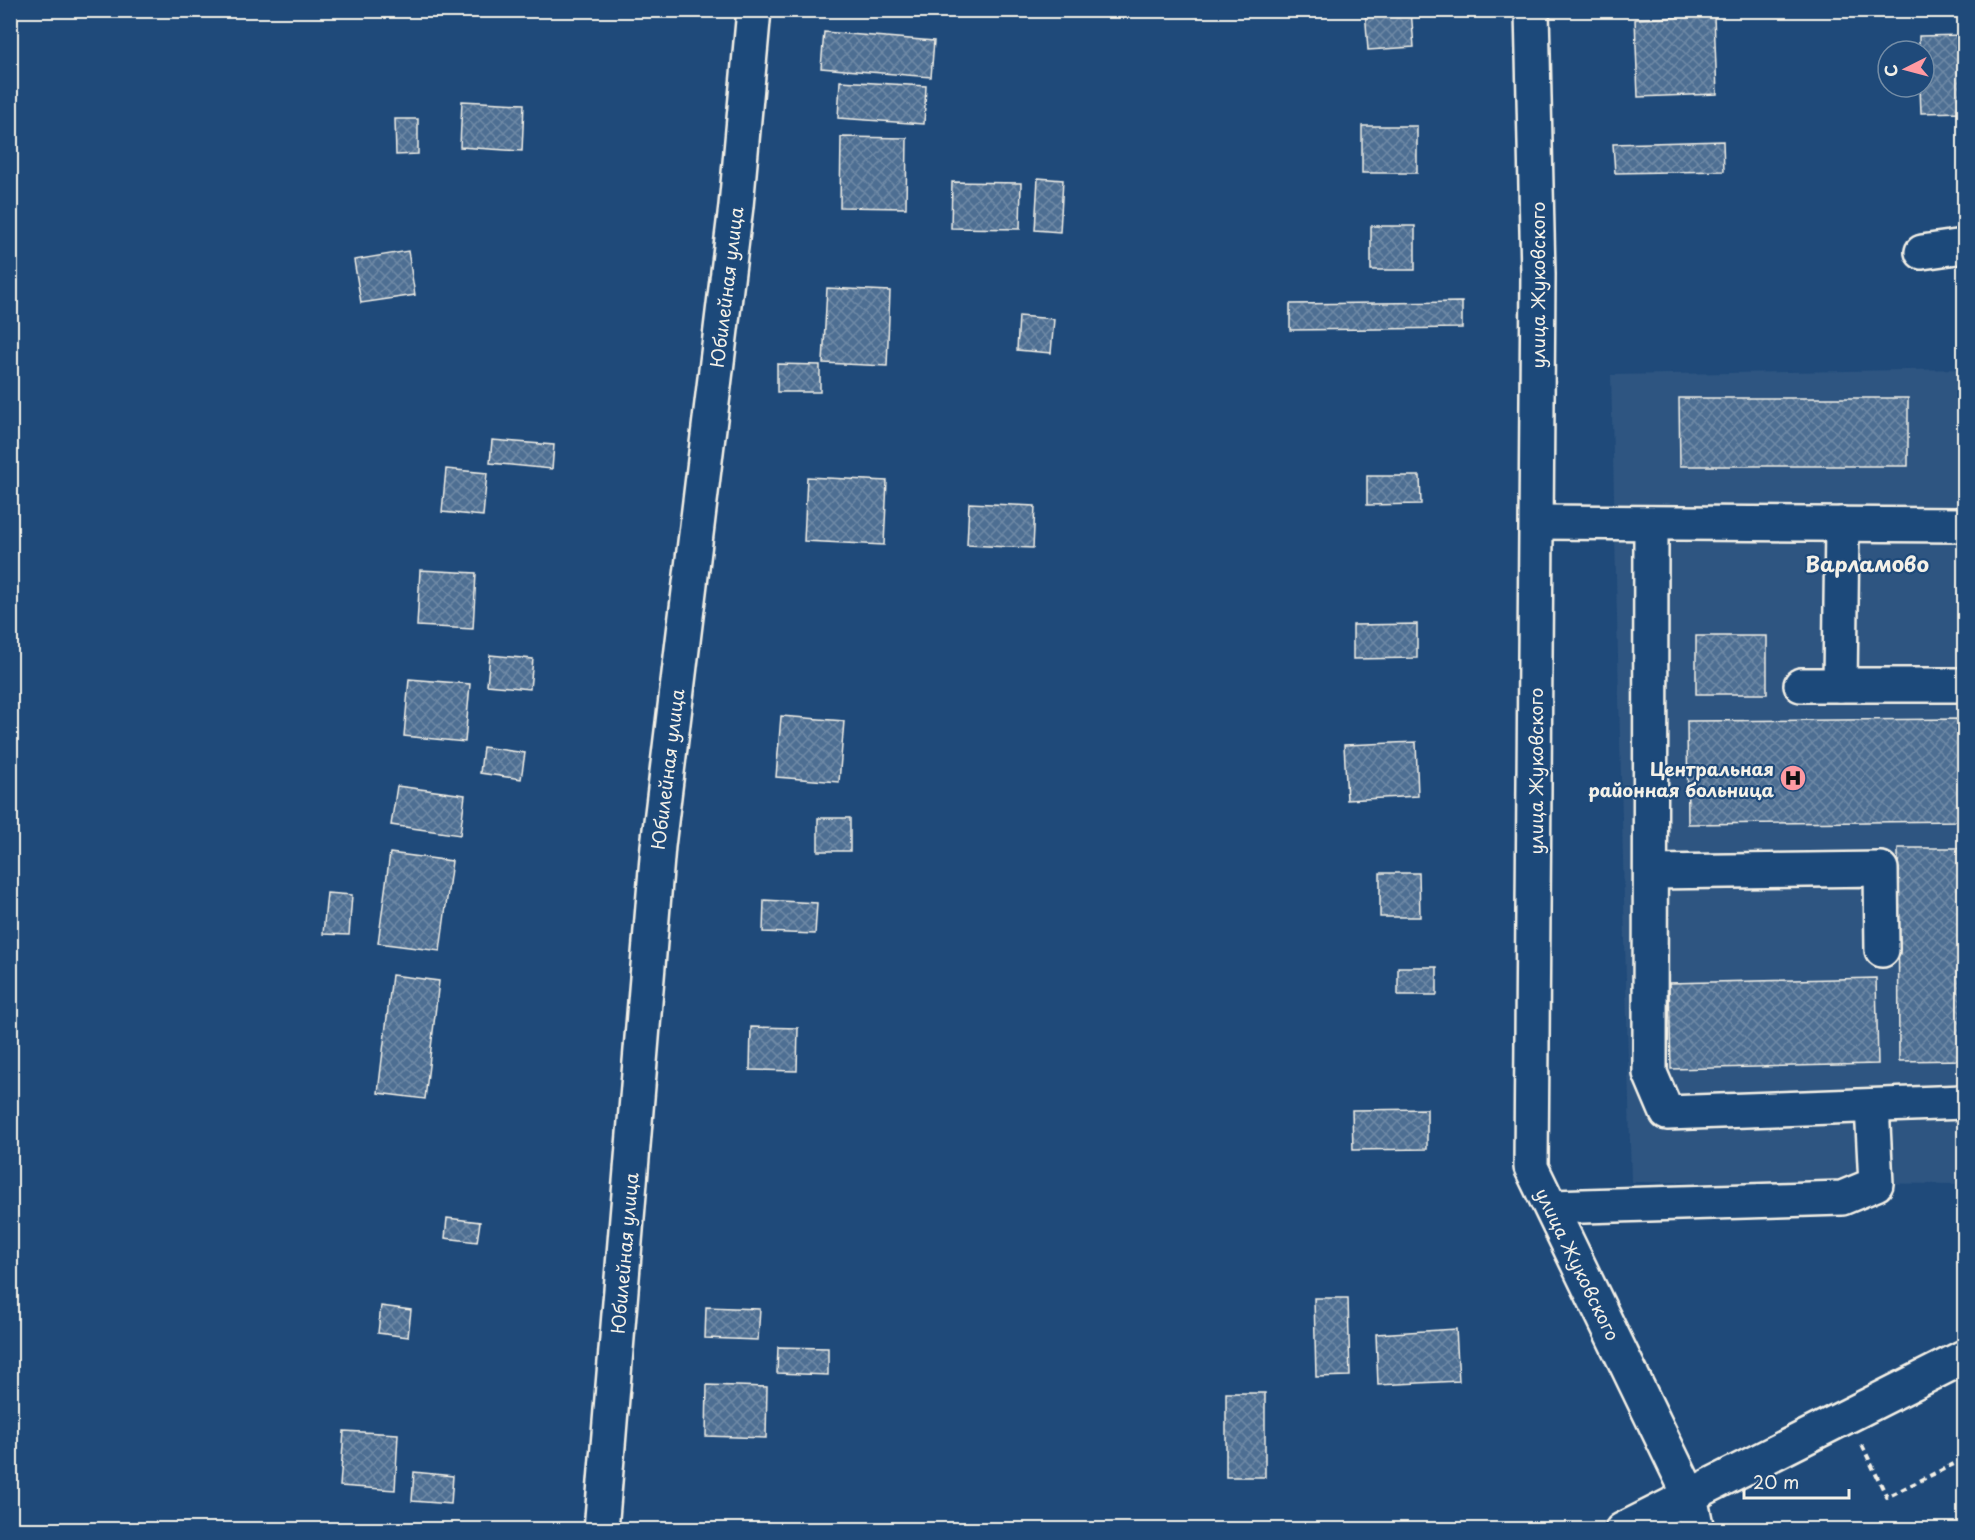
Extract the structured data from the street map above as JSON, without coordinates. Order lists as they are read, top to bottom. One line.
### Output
{"streets":{"street":["улица Жуковского","Юбилейная улица"]},"districts":["Варламово"],"places":{"hospital":["Центральная районная больница"]},"scale_bar":"20 m","north":"left"}
